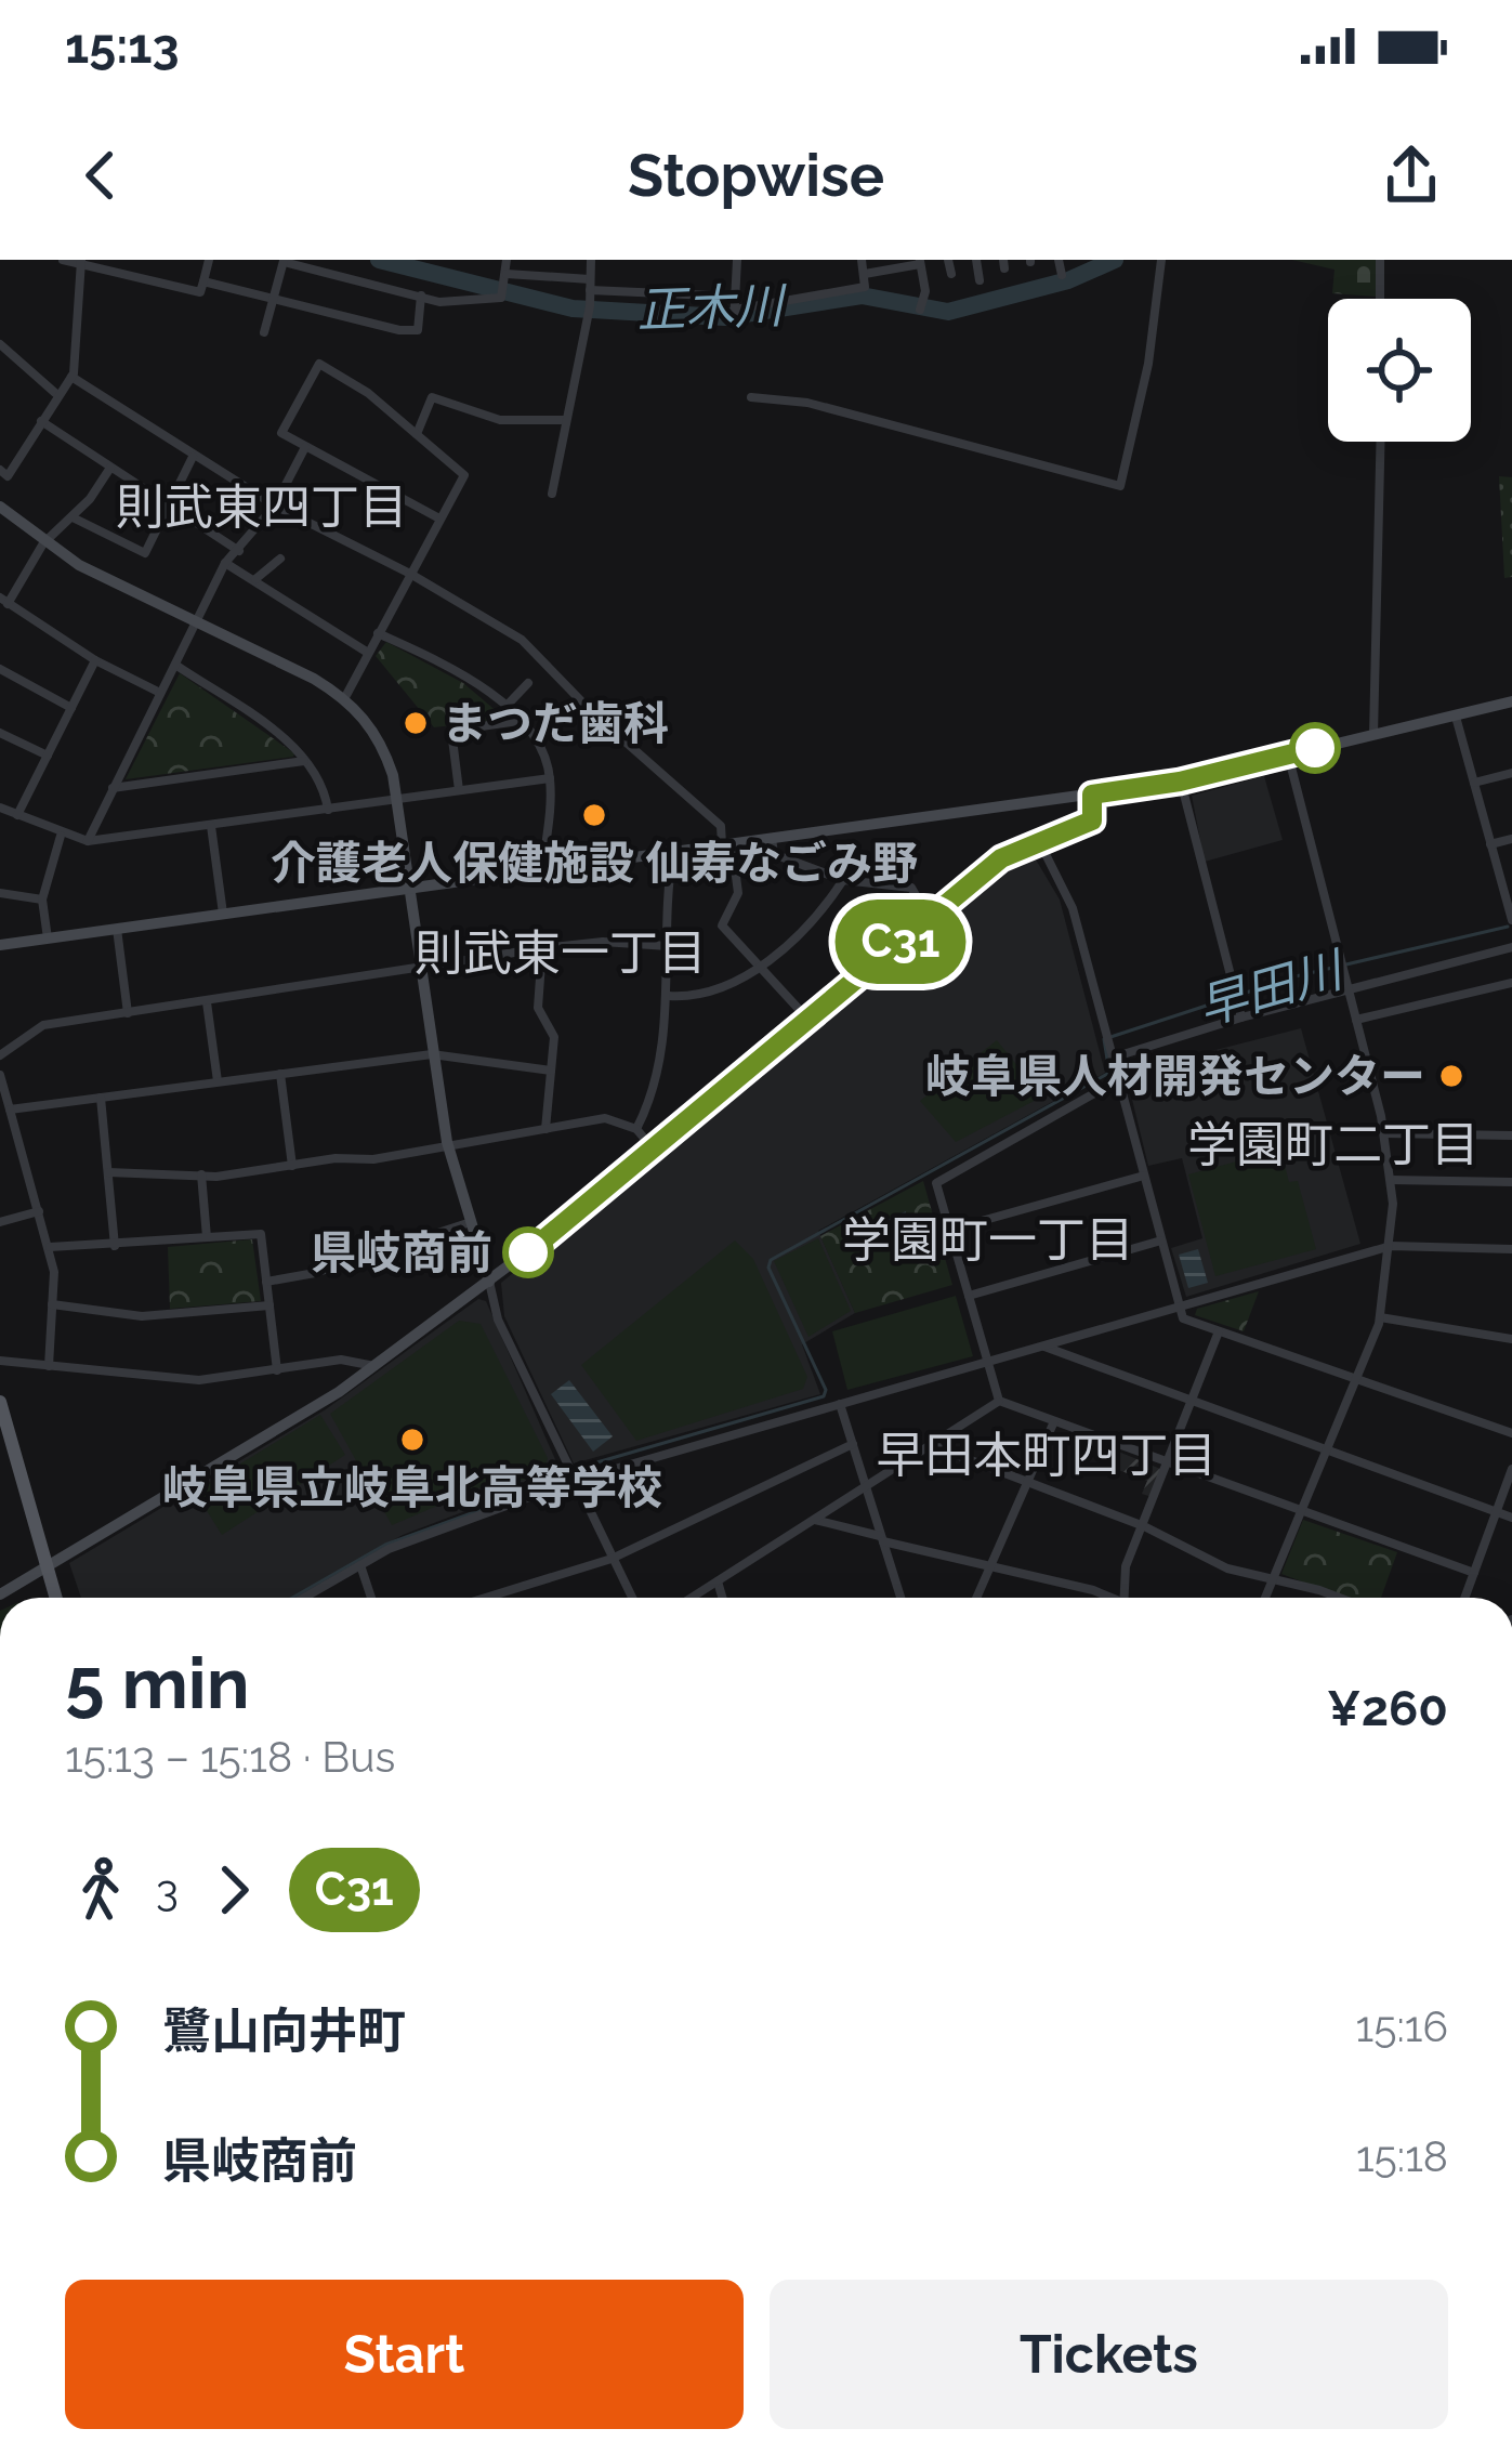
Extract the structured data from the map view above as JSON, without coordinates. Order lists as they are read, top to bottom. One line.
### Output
{"districts":["則武東四丁目","則武東一丁目","学園町二丁目","学園町一丁目","早田本町四丁目"],"water":["正木川","早田川"],"places":["まつだ歯科","介護老人保健施設 仙寿なごみ野","岐阜県人材開発センター","県岐商前","岐阜県立岐阜北高等学校"],"lines":["bus line C31"],"page":{"status":"15:13","header":"Stopwise","on_map":"C31","heading":["5 min","15:13 – 15:18 · Bus","¥260"],"legs":["3","C31"],"list":[{"name":"鷺山向井町","value":"15:16"},{"name":"県岐商前","value":"15:18"}],"buttons":["Start","Tickets"]}}
